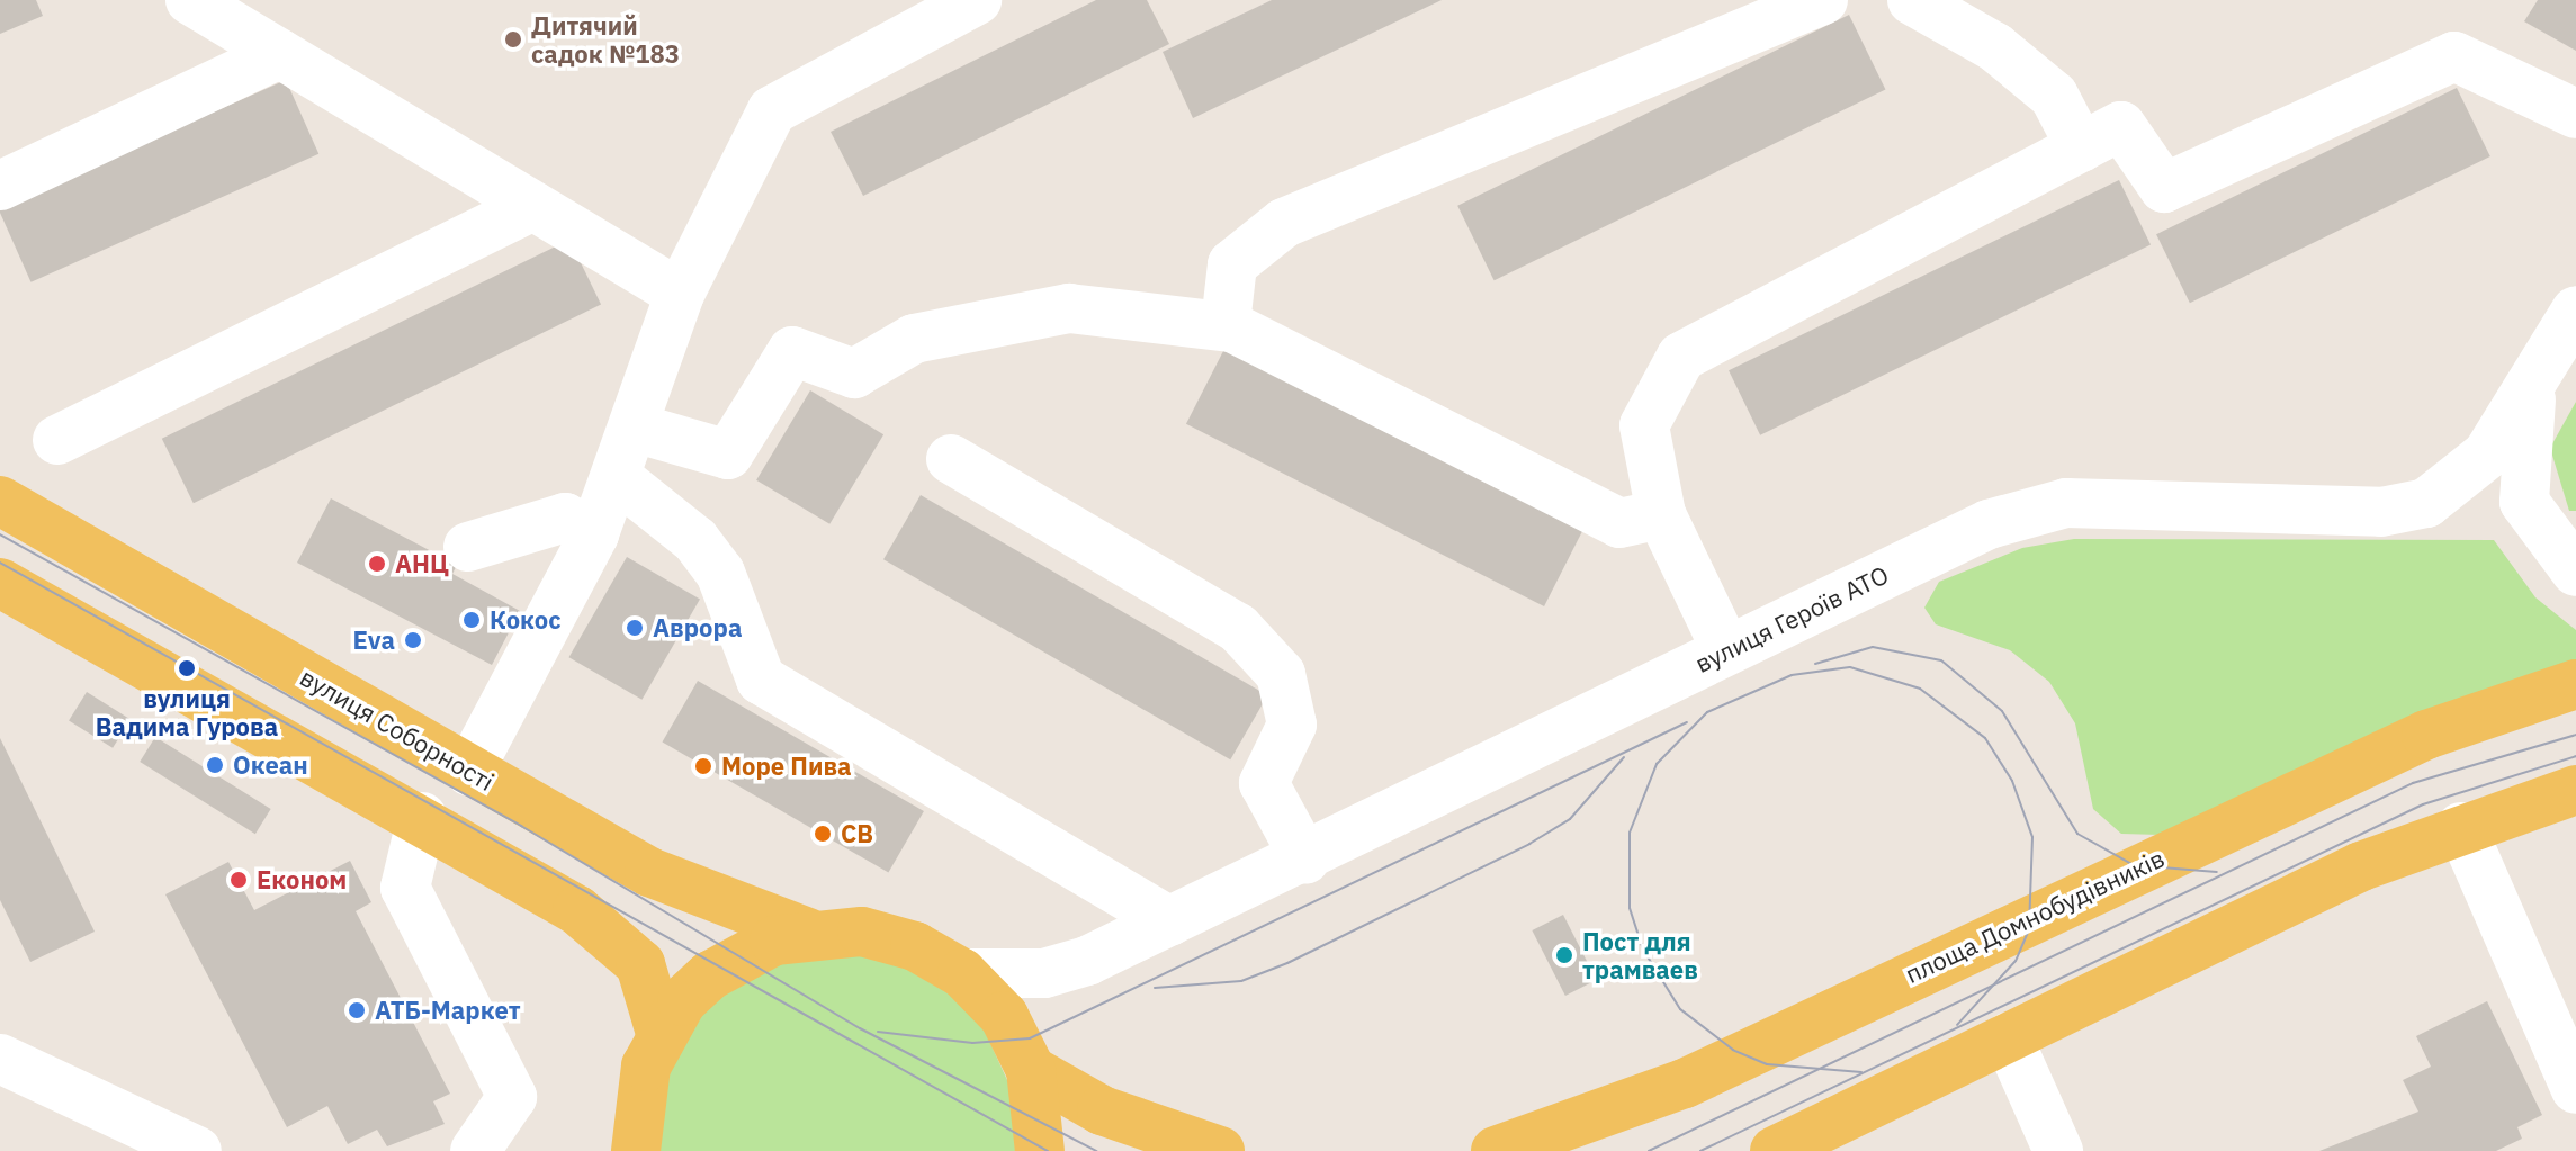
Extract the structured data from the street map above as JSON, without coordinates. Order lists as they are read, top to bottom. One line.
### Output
{"streets":{"main road":["вулиця Соборності","площа Домнобудівників"],"street":["вулиця Героїв АТО"]},"places":["Дитячий садок №183","АНЦ","Кокос","Аврора","Eva","вулиця Вадима Гурова","Океан","Море Пива","СВ","Економ","Пост для трамваев","АТБ-Маркет"]}
